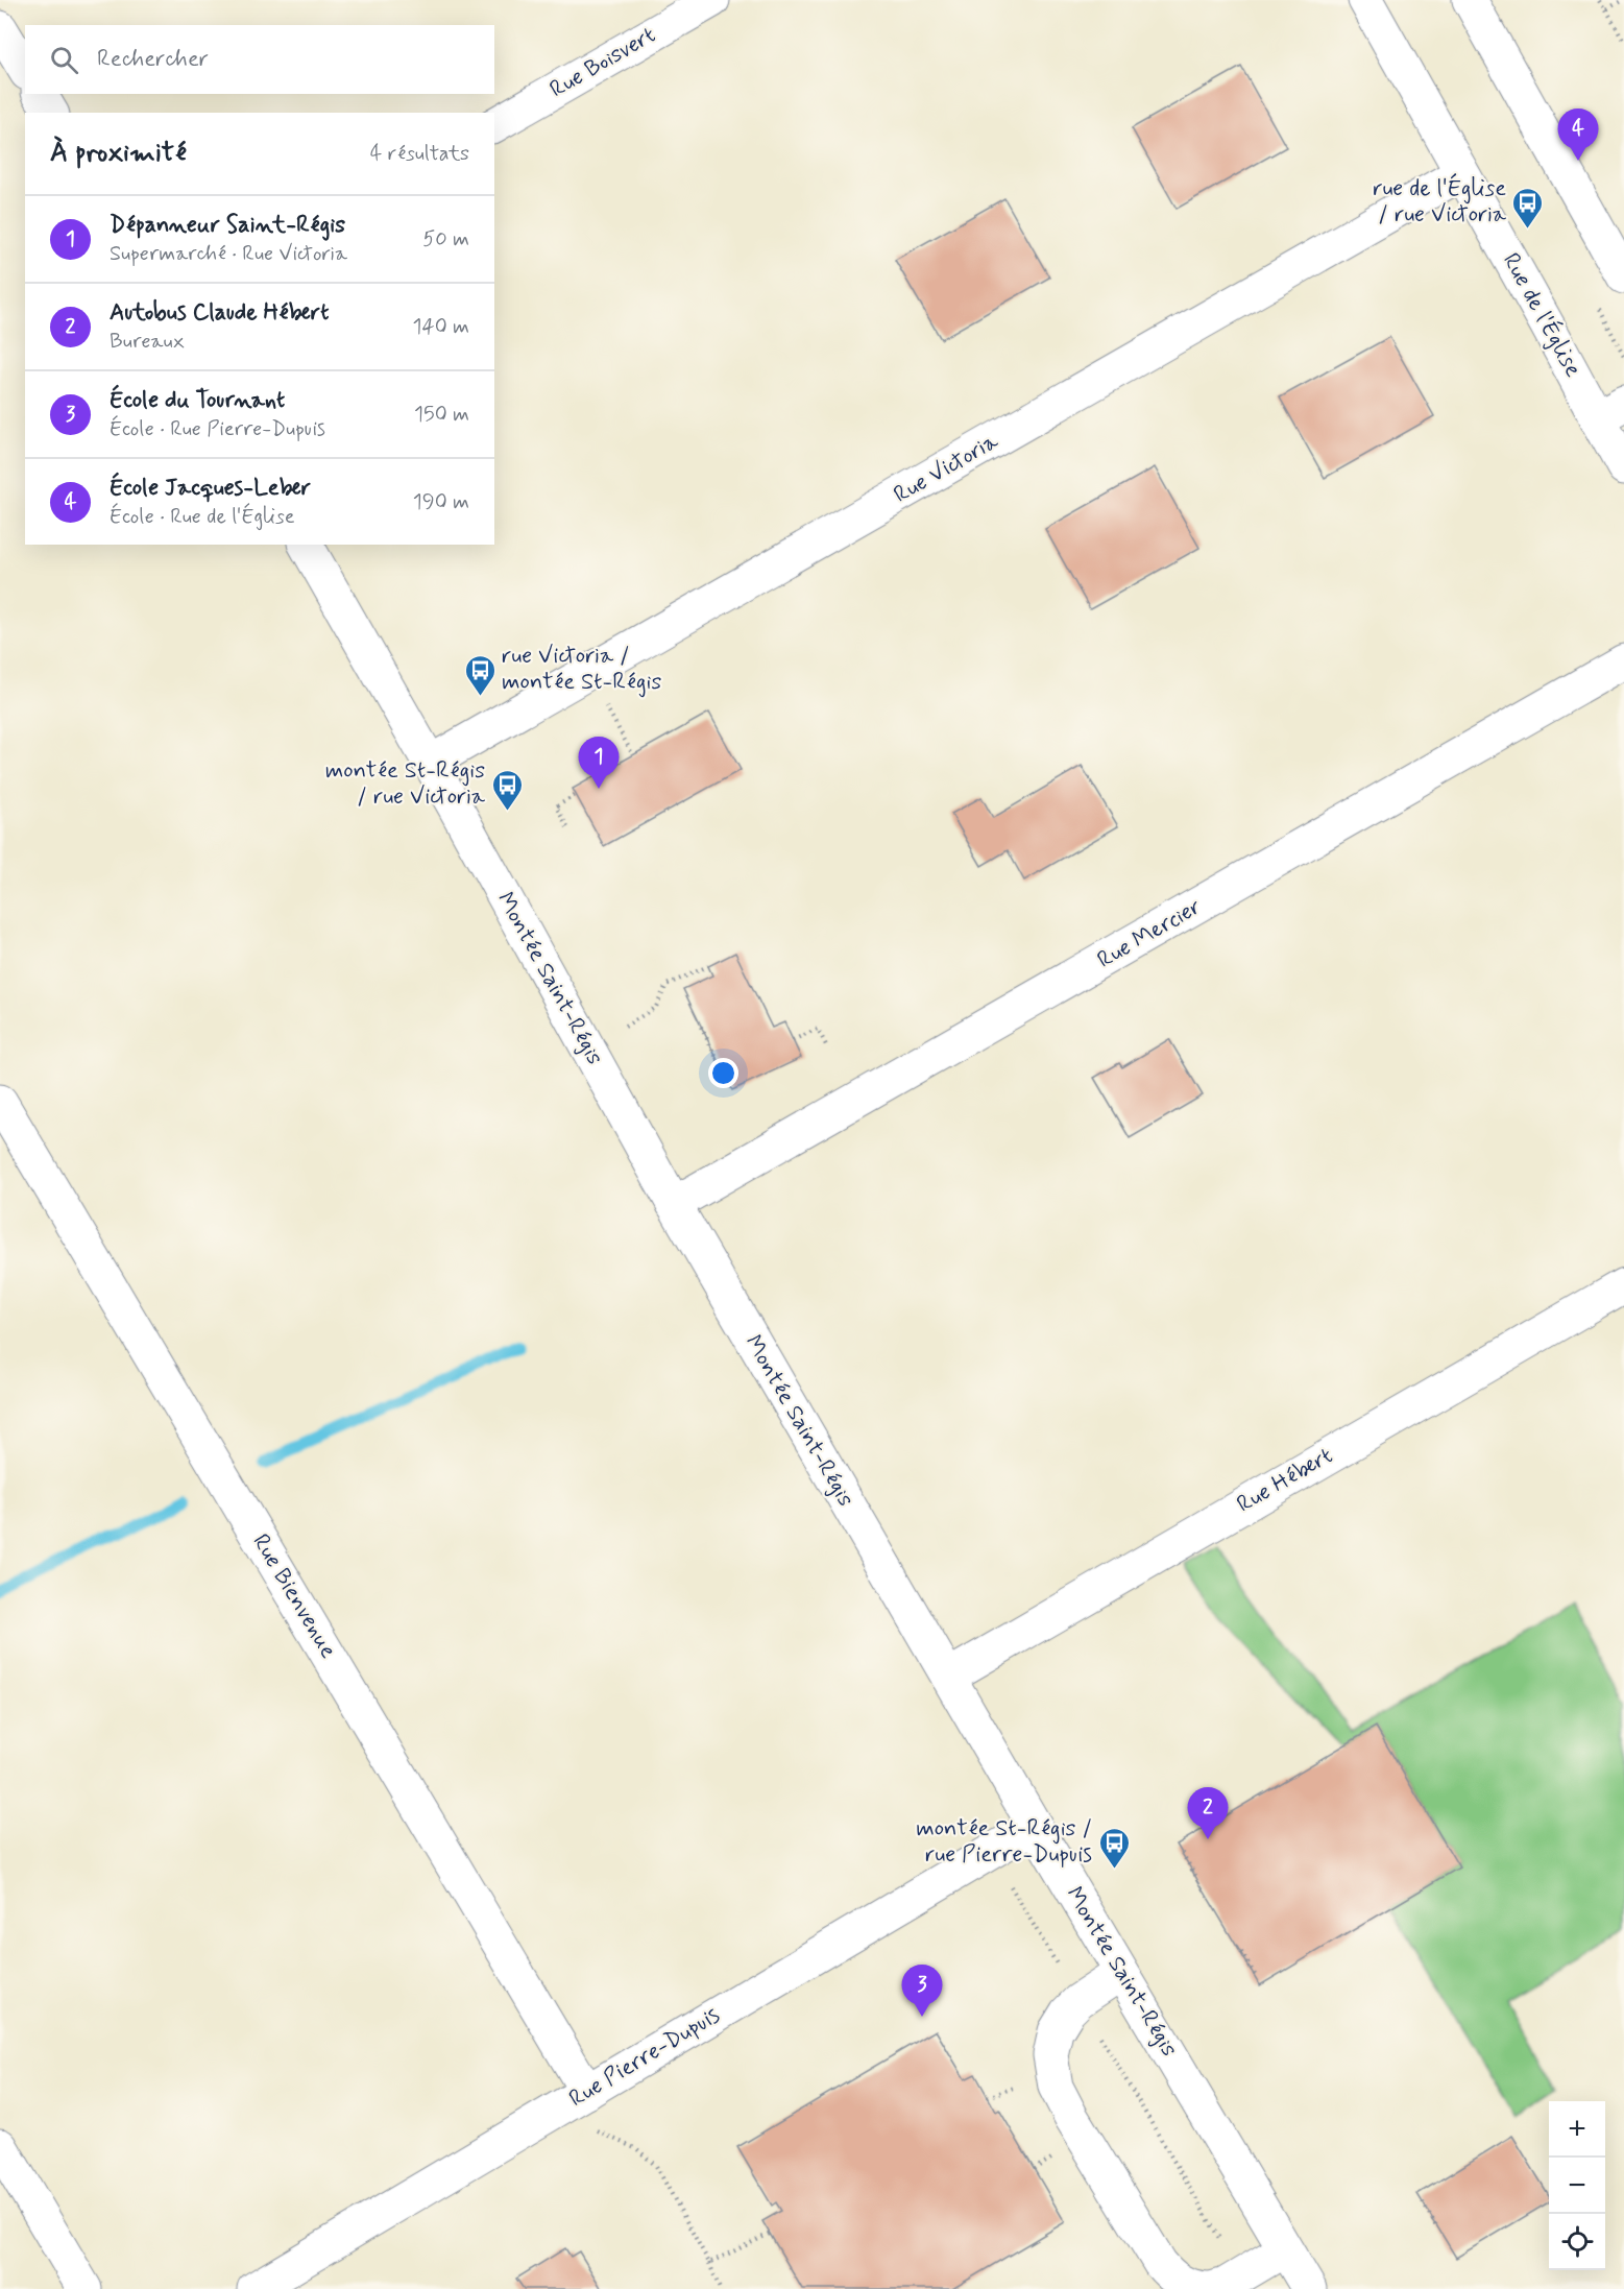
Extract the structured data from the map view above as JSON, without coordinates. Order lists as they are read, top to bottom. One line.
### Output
{"streets":{"street":["Rue Boisvert","Rue de l'Église","Rue Victoria","Rue Mercier","Montée Saint-Régis","Rue Hébert","Rue Bienvenue","Rue Pierre-Dupuis"]},"crossings":[["Rue de l'Église","Rue Victoria"],["Rue Victoria","Montée Saint-Régis"],["Rue Mercier","Montée Saint-Régis"],["Montée Saint-Régis","Rue Hébert"],["Montée Saint-Régis","Rue Pierre-Dupuis"],["Rue Bienvenue","Rue Pierre-Dupuis"]],"places":{"bus stop":["rue de l'Église / rue Victoria","rue Victoria / montée St-Régis","montée St-Régis / rue Victoria","montée St-Régis / rue Pierre-Dupuis"]},"page":{"search":"Rechercher","pins":["4","1","2","3"],"heading":["À proximité","4 résultats"],"list":[{"mark":"1","name":"Dépanneur Saint-Régis","note":"Supermarché · Rue Victoria","value":"50 m"},{"mark":"2","name":"Autobus Claude Hébert","note":"Bureaux","value":"140 m"},{"mark":"3","name":"École du Tournant","note":"École · Rue Pierre-Dupuis","value":"150 m"},{"mark":"4","name":"École Jacques-Leber","note":"École · Rue de l'Église","value":"190 m"}],"map_buttons":["+","−"]}}
